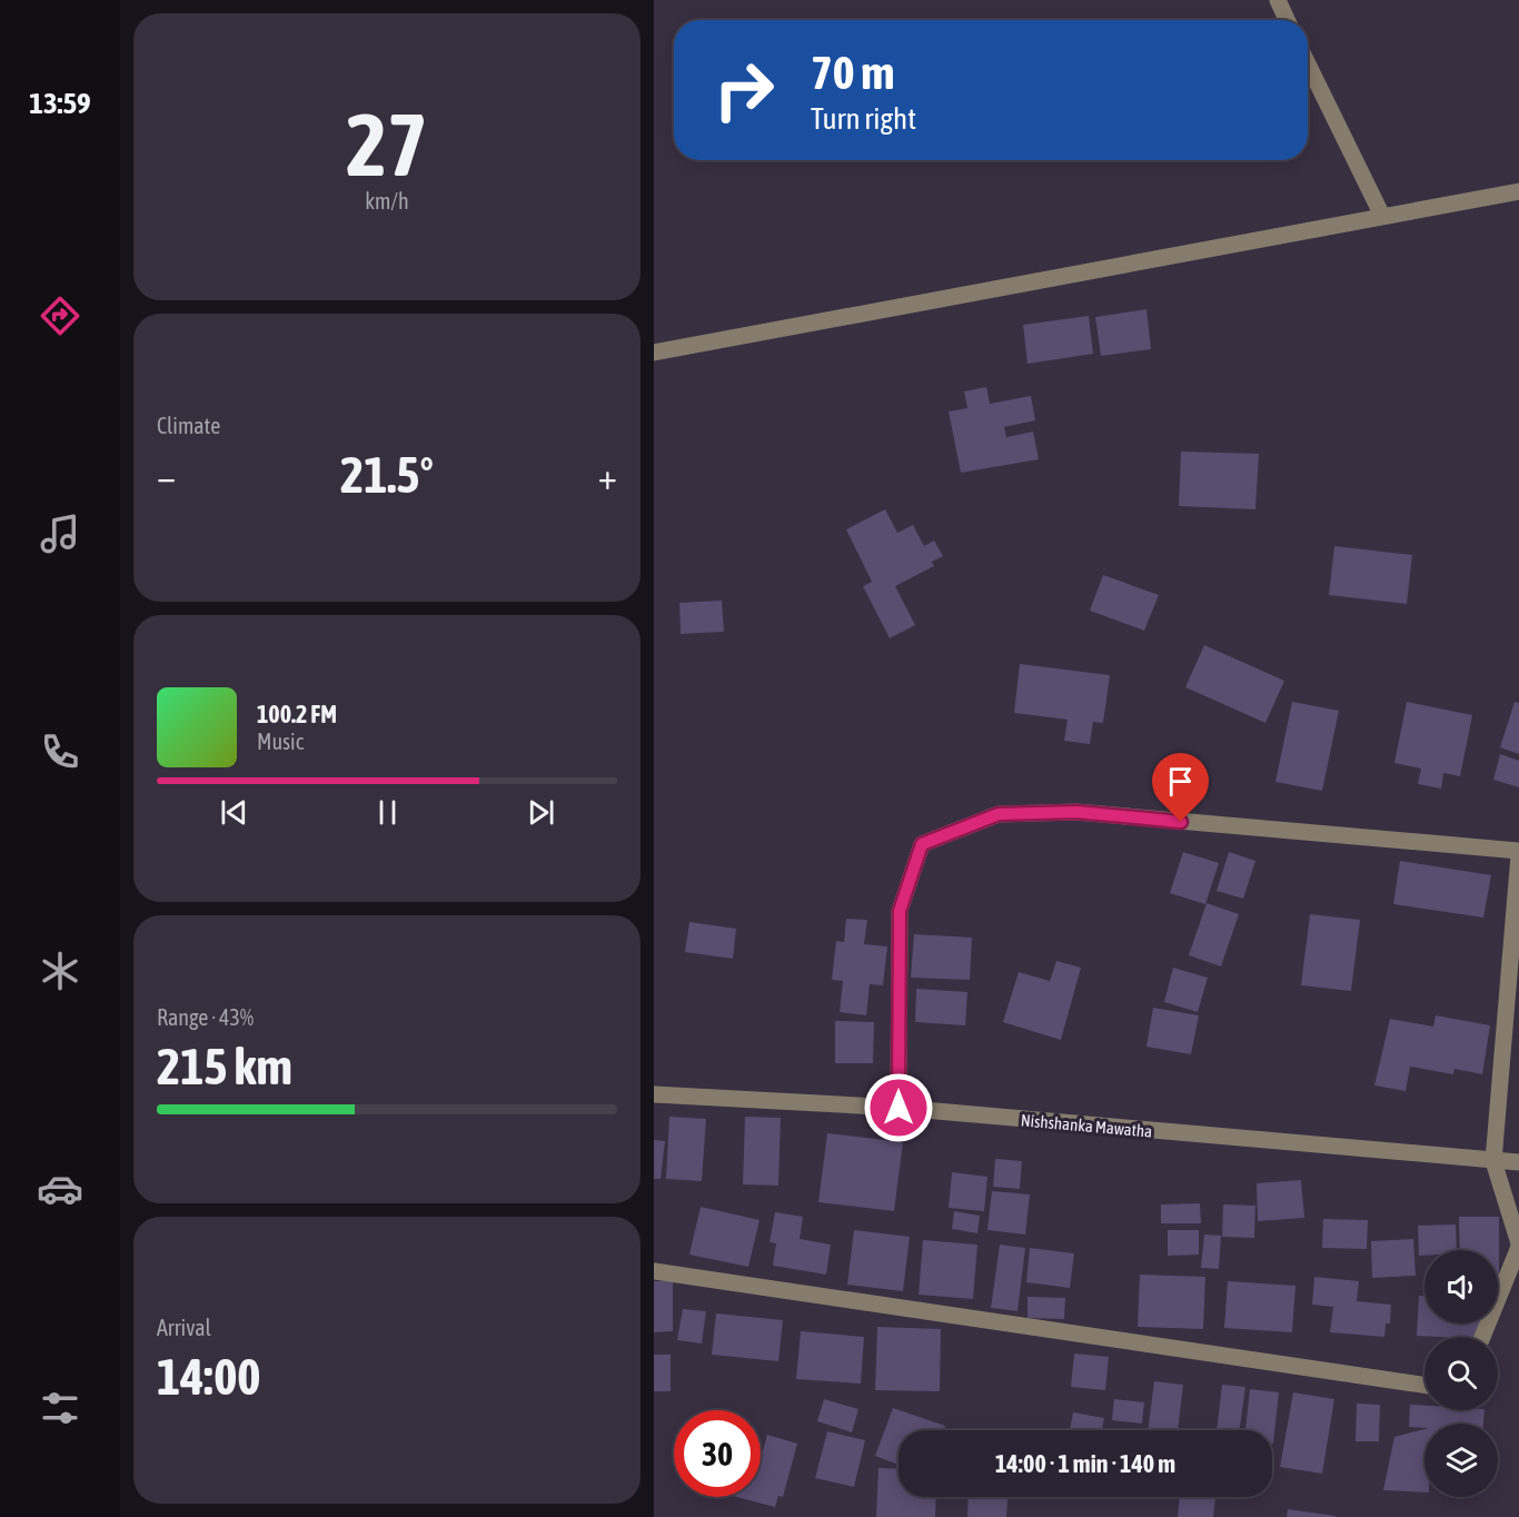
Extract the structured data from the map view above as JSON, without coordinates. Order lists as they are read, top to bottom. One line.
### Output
{"streets":{"street":["Nishshanka Mawatha"]},"page":{"tabs":"13:59","tile":[["27","km/h"],"Climate",["Range · 43%","215 km"],["Arrival","14:00"]],"turn":["70 m","Turn right"],"heat":["−","21.5°","+"],"song":["100.2 FM","Music"],"limit":"30","trip":"14:00 · 1 min · 140 m"}}
